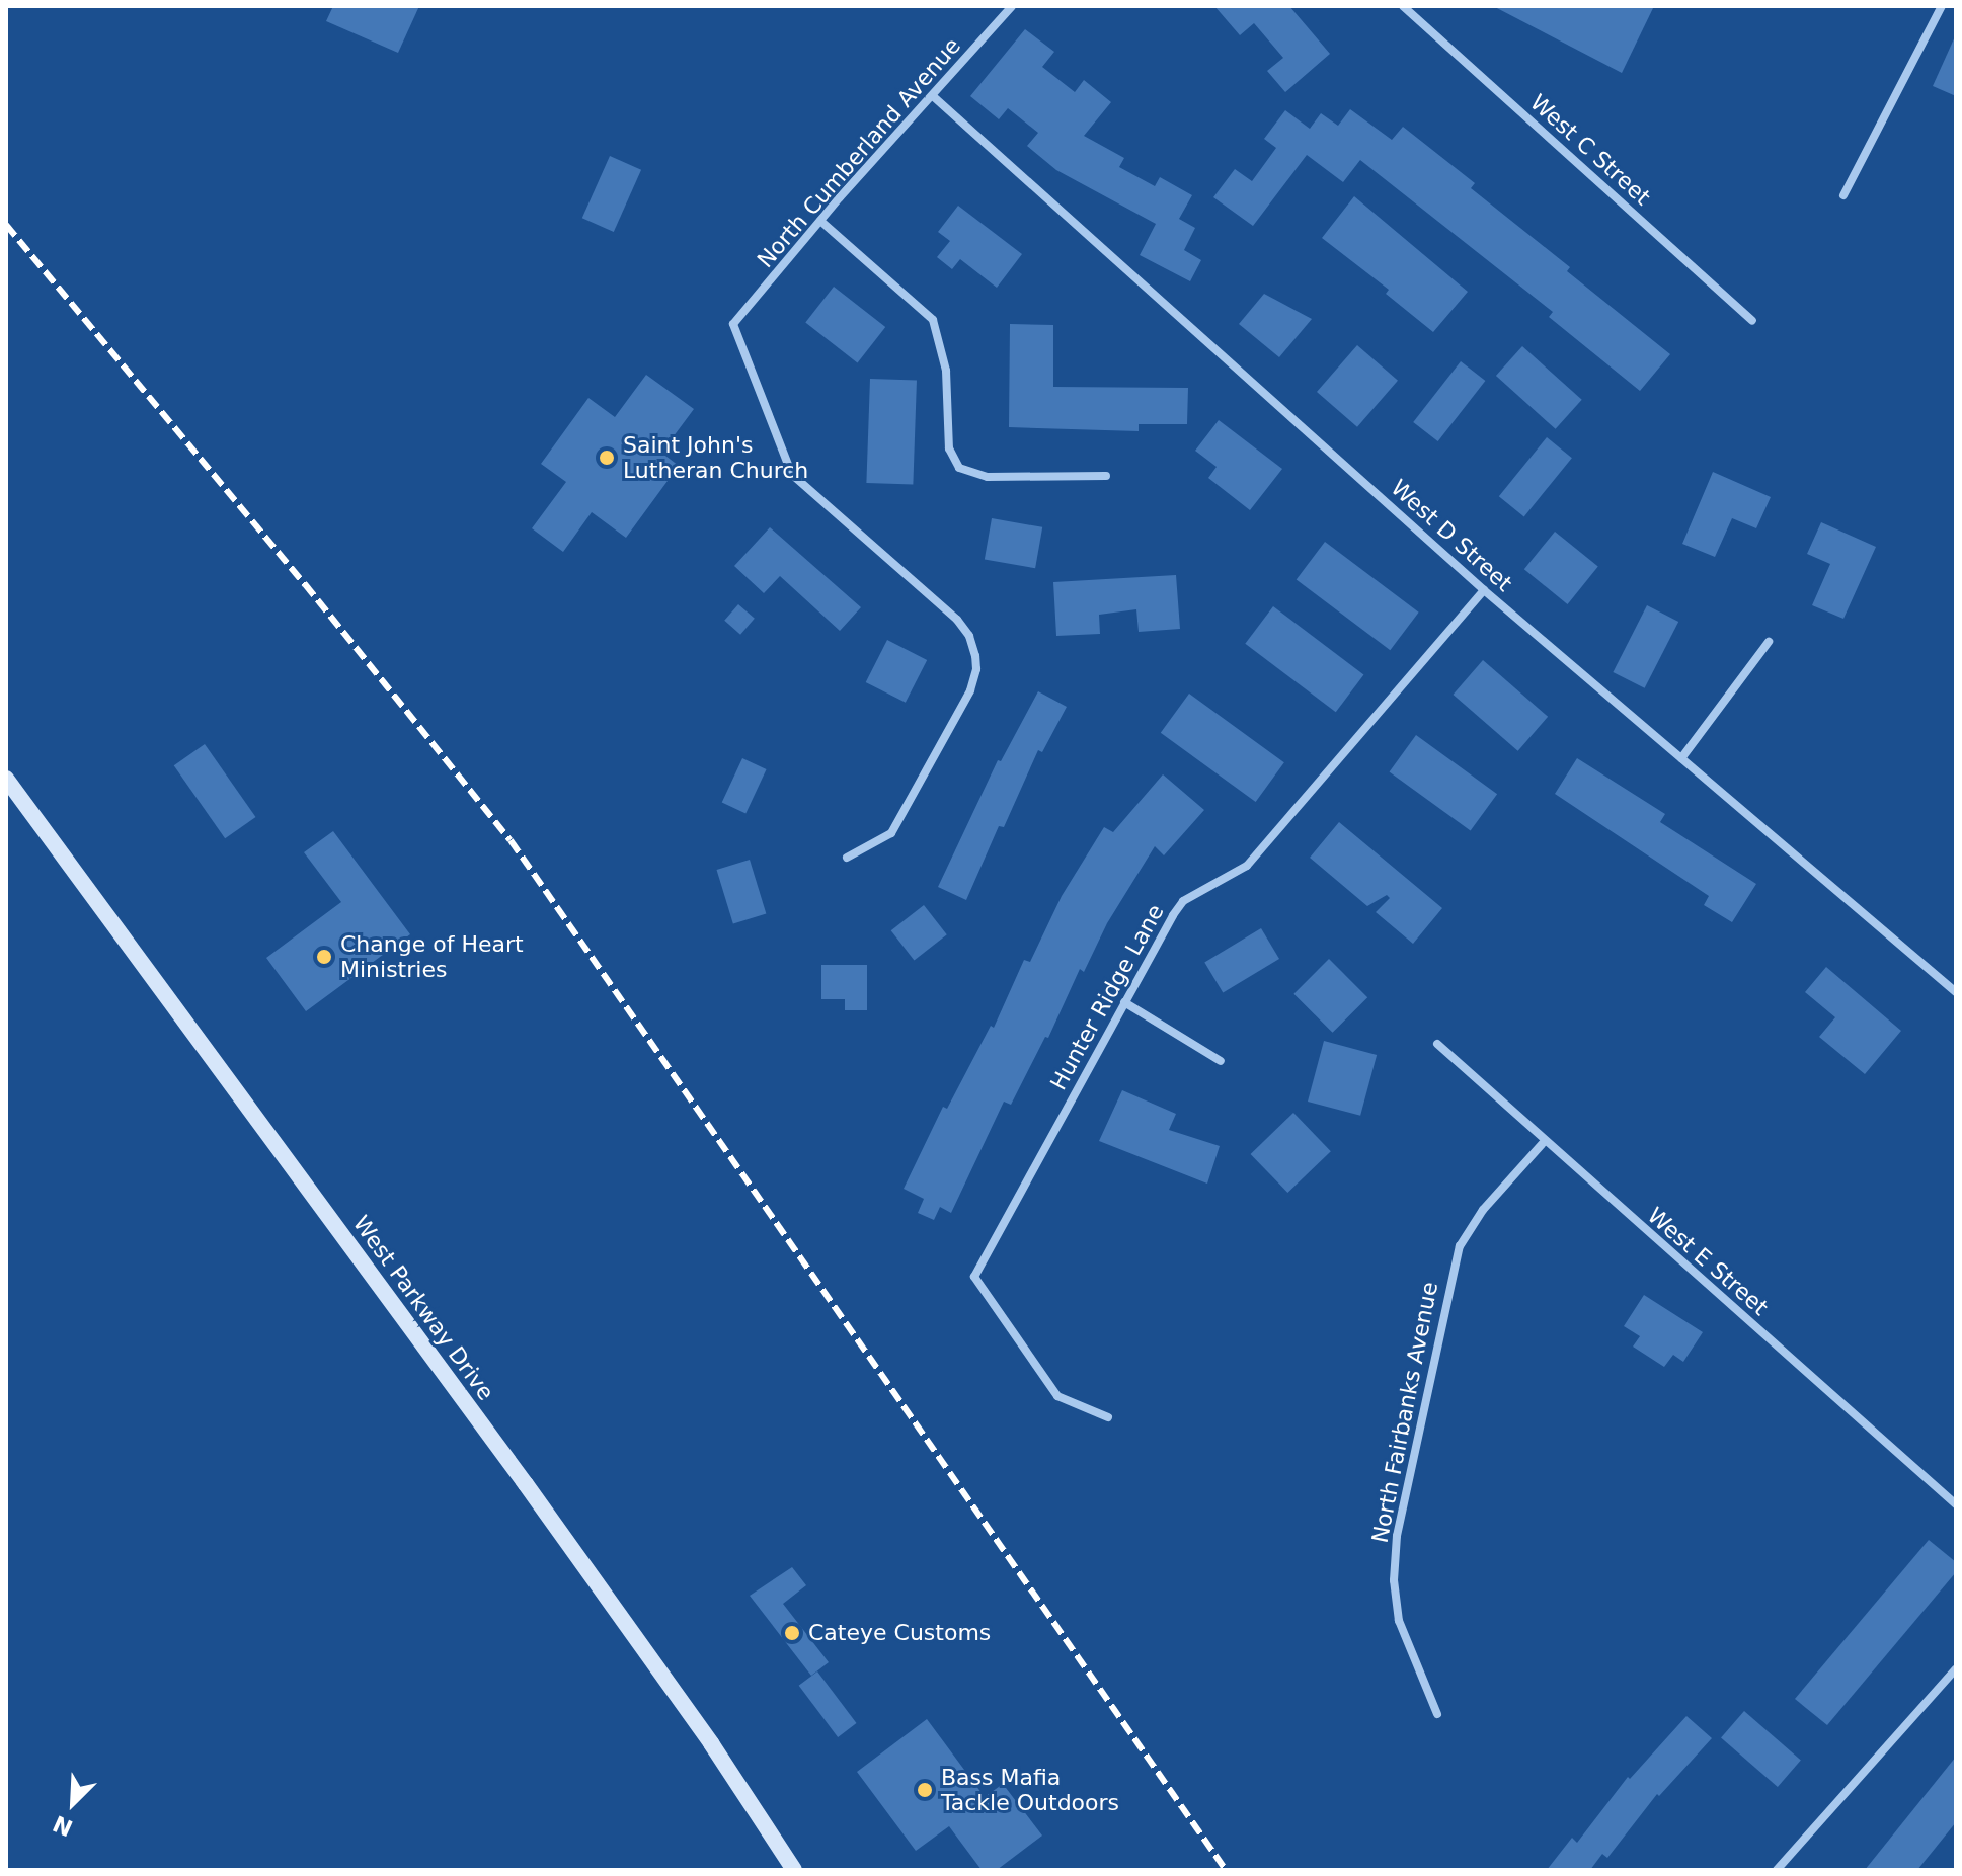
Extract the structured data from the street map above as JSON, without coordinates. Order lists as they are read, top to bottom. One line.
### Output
{"streets":{"main road":["West Parkway Drive"],"street":["West C Street","North Cumberland Avenue","West D Street","Hunter Ridge Lane","West E Street","North Fairbanks Avenue"]},"crossings":[["North Cumberland Avenue","West D Street"],["West D Street","Hunter Ridge Lane"],["West E Street","North Fairbanks Avenue"]],"places":["Saint John's Lutheran Church","Change of Heart Ministries","Cateye Customs","Bass Mafia Tackle Outdoors"],"north":"bottom left"}
